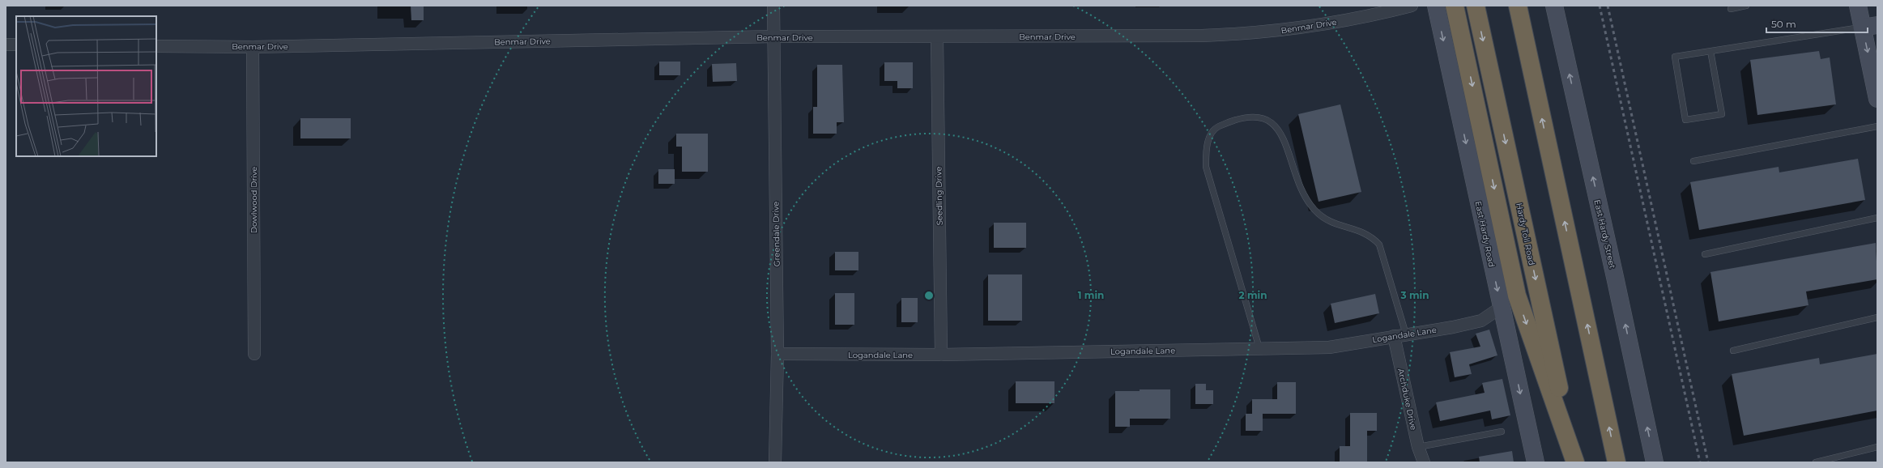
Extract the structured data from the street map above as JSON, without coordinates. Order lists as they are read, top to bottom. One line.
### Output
{"streets":{"highway":["Hardy Toll Road"],"main road":["East Hardy Road","East Hardy Street"],"street":["Benmar Drive","Seedling Drive","Dowlwood Drive","Greendale Drive","Logandale Lane","Archduke Drive"]},"crossings":[["Benmar Drive","Seedling Drive"],["Benmar Drive","Dowlwood Drive"],["Benmar Drive","Greendale Drive"],["Seedling Drive","Logandale Lane"],["Greendale Drive","Logandale Lane"],["East Hardy Road","Logandale Lane"],["Logandale Lane","Archduke Drive"]],"one_way":["East Hardy Road","East Hardy Street"],"scale_bar":"50 m","rings":["1 min","2 min","3 min"]}
